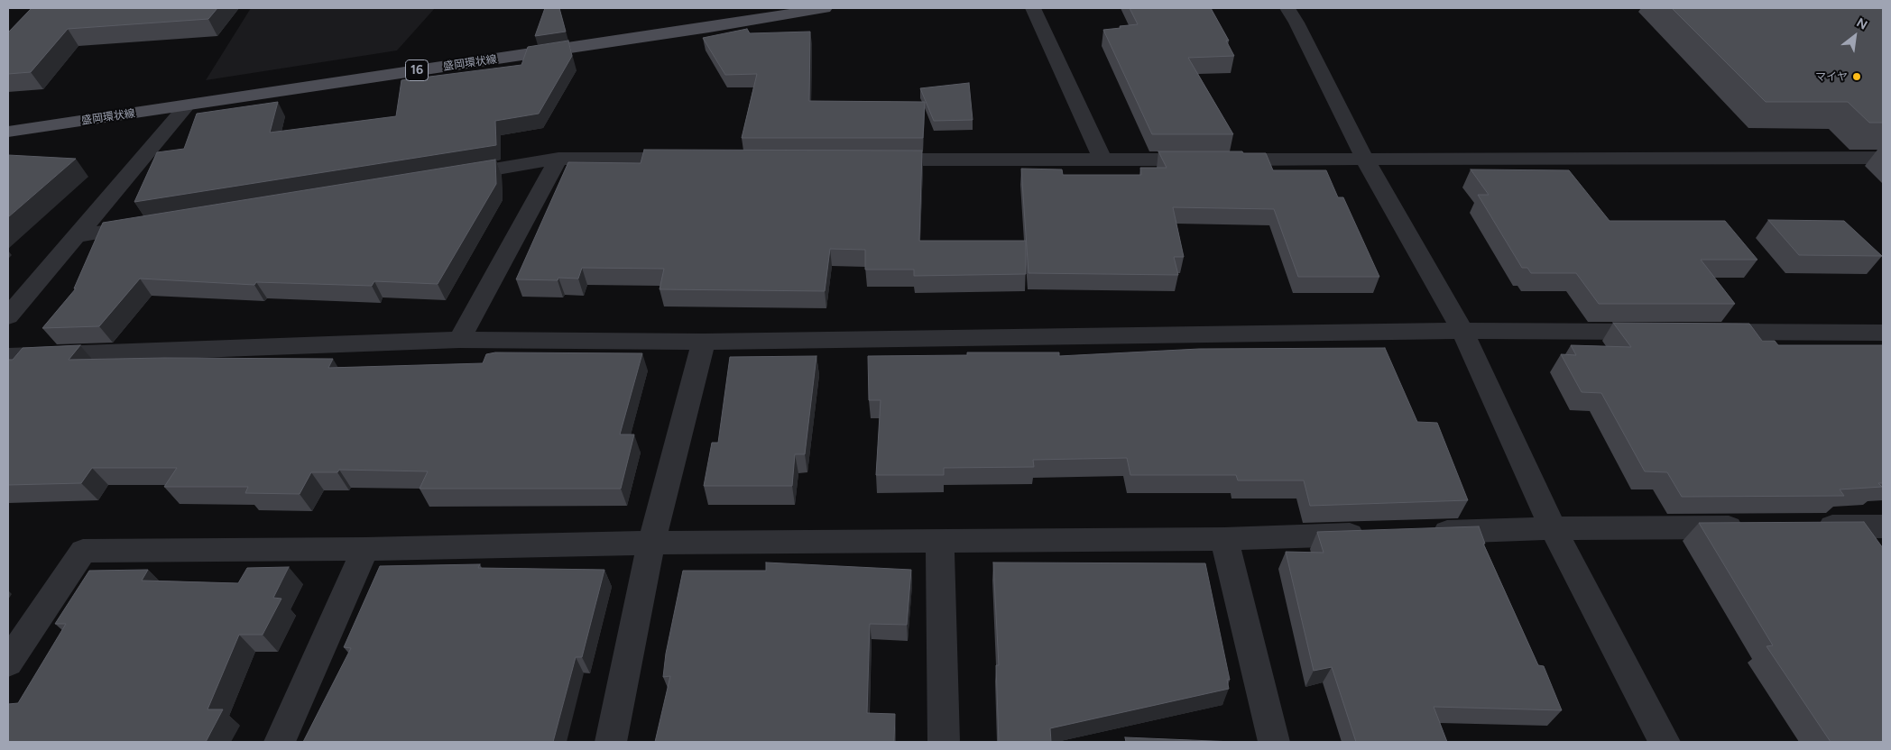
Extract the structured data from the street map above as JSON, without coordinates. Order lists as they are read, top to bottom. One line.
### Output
{"streets":{"main road":["盛岡環状線","16"]},"places":["マイヤ"],"north":"top right"}
